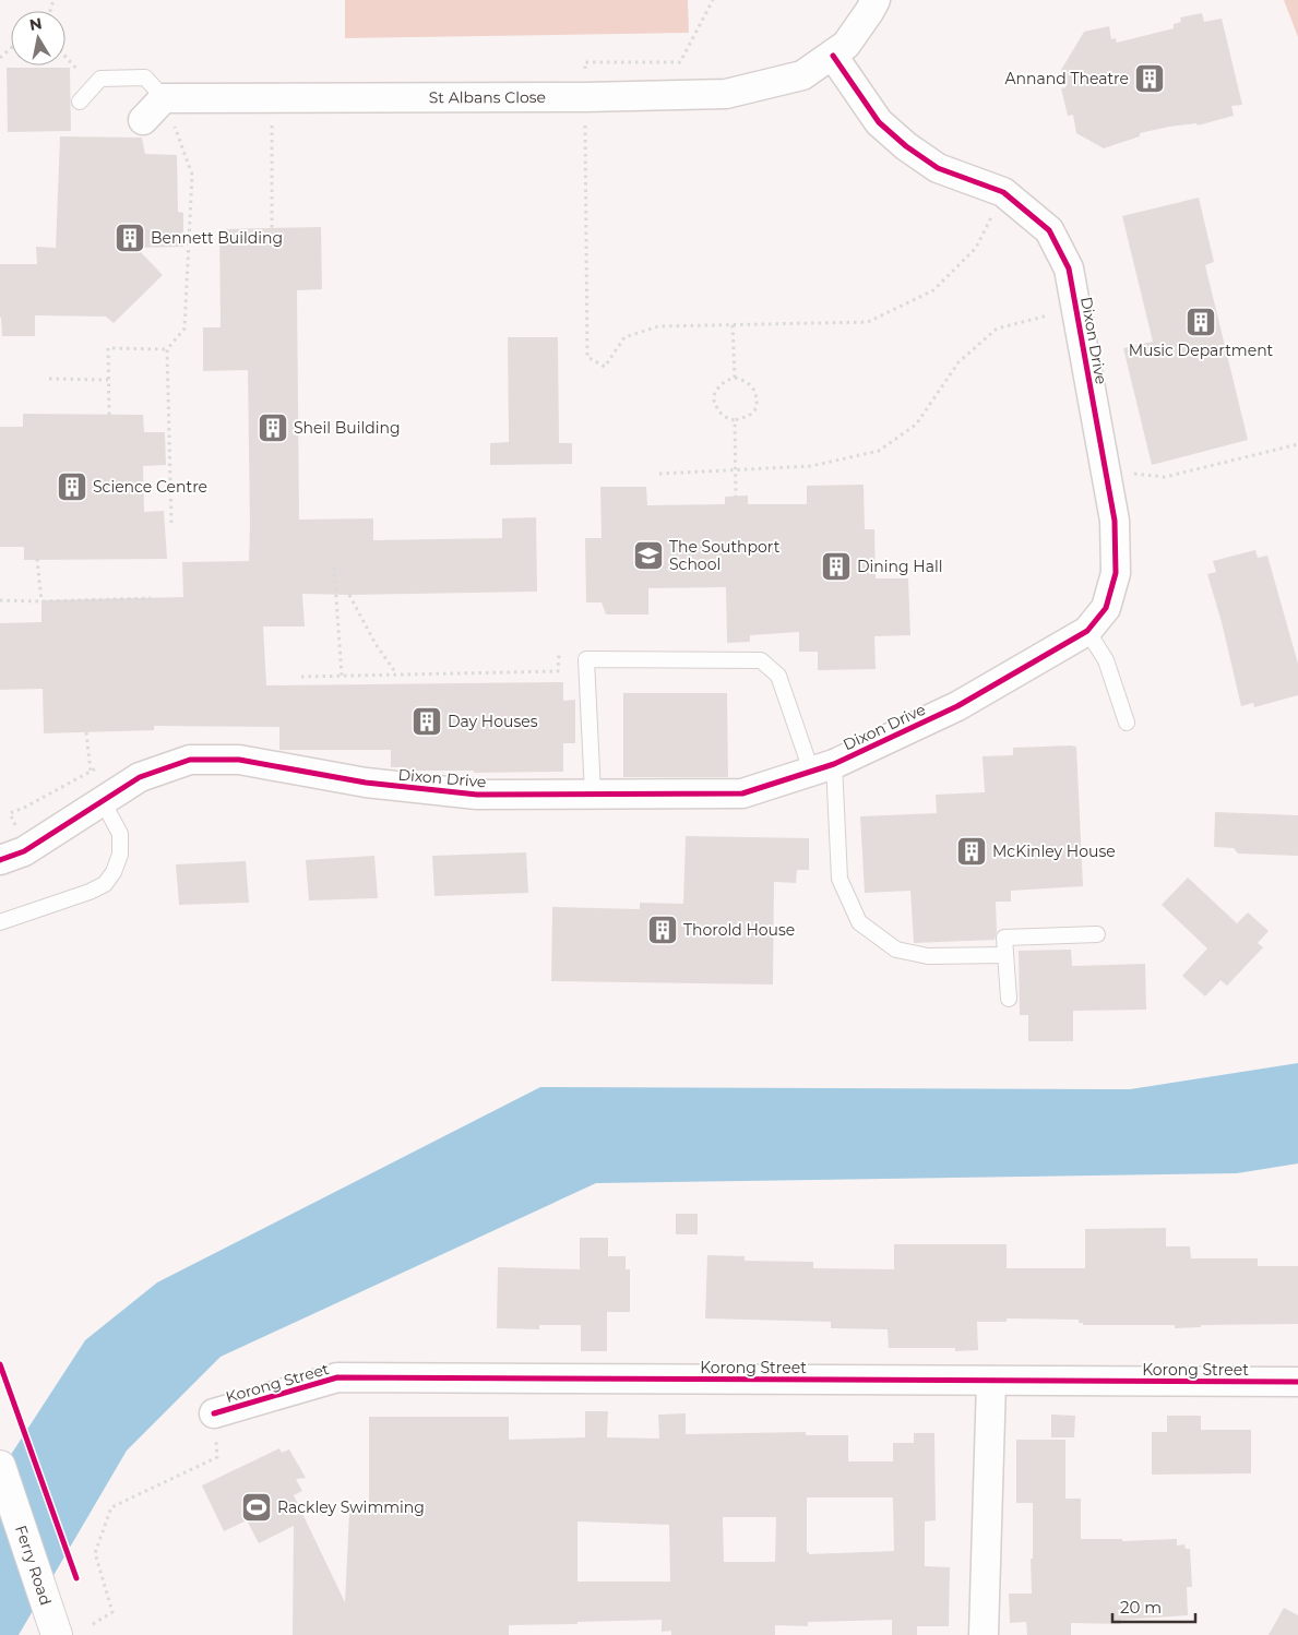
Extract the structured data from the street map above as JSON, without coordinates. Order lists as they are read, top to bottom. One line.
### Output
{"streets":{"main road":["Ferry Road"],"street":["St Albans Close","Dixon Drive","Korong Street"]},"crossings":[["St Albans Close","Dixon Drive"]],"places":{"building":["Annand Theatre","Bennett Building","Music Department","Sheil Building","Science Centre","Dining Hall","Day Houses","McKinley House","Thorold House"],"school or university":["The Southport School"],"sports":["Rackley Swimming"]},"scale_bar":"20 m","north":"top"}
